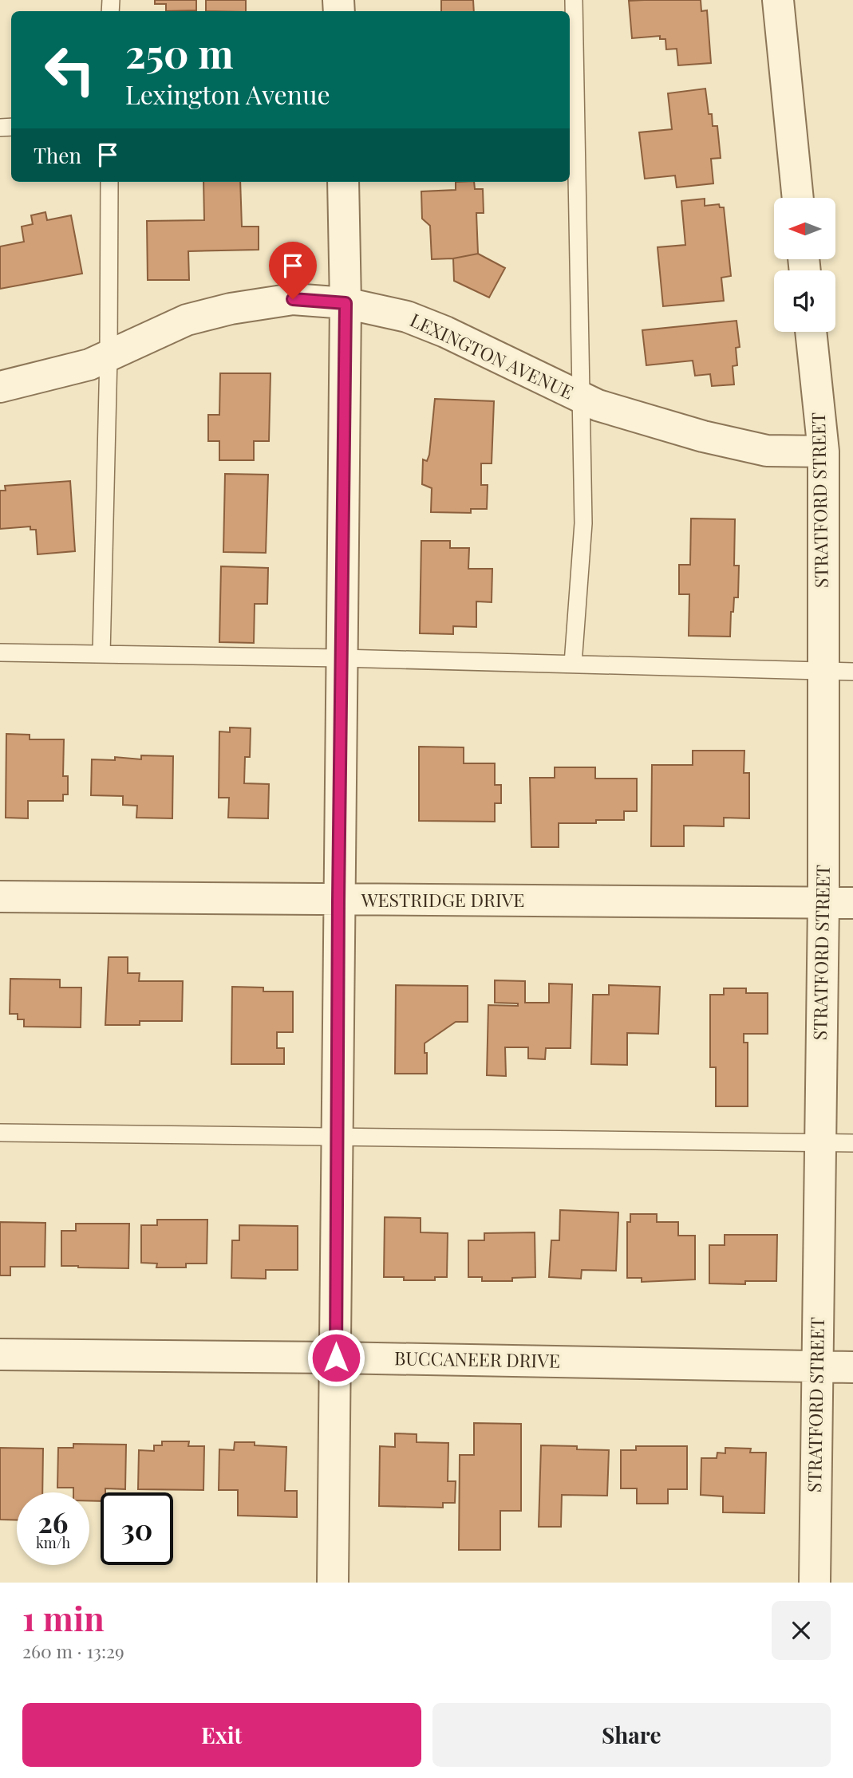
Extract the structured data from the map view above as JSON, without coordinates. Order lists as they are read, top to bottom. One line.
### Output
{"streets":{"street":["LEXINGTON AVENUE","STRATFORD STREET","WESTRIDGE DRIVE","BUCCANEER DRIVE"]},"crossings":[["LEXINGTON AVENUE","STRATFORD STREET"],["STRATFORD STREET","WESTRIDGE DRIVE"],["STRATFORD STREET","BUCCANEER DRIVE"]],"north":"left","page":{"turn":["250 m","Lexington Avenue"],"then":"Then","speed":"26 km/h","limit":"30","heading":["1 min","260 m · 13:29"],"buttons":["Exit","Share"]}}
